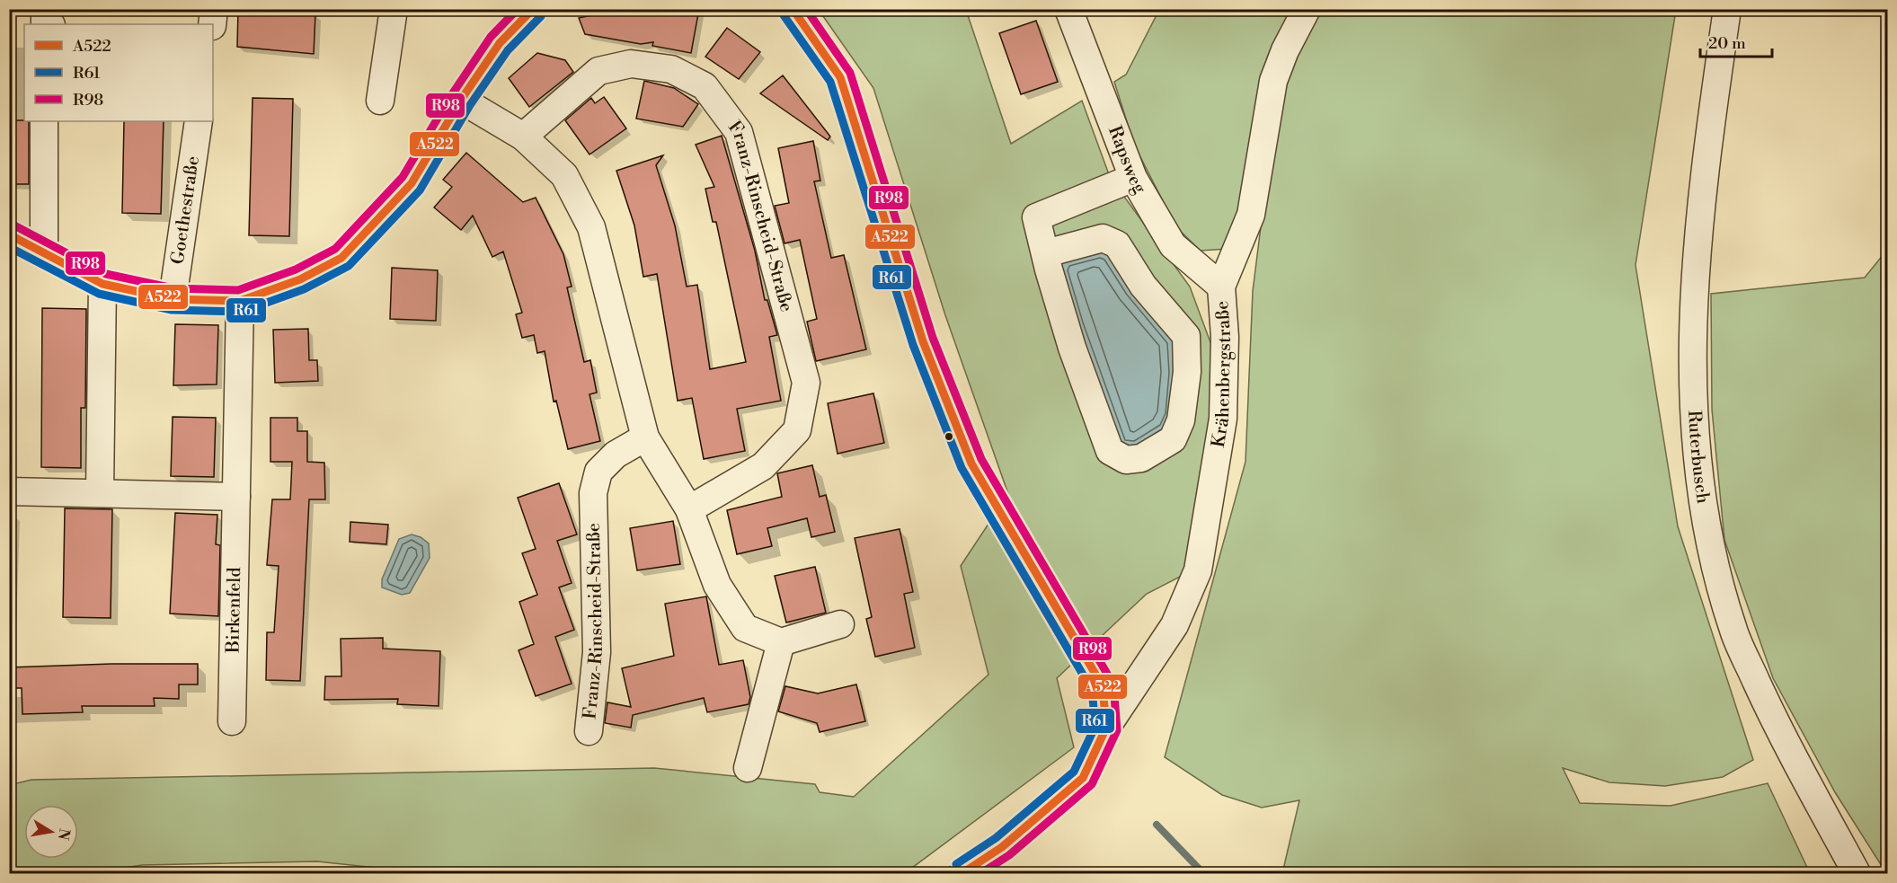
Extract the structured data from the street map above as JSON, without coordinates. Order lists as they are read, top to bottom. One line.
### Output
{"streets":{"street":["Rapsweg","Goethestraße","Franz-Rinscheid-Straße","Krähenbergstraße","Ruterbusch","Birkenfeld"]},"crossings":[["Rapsweg","Krähenbergstraße"]],"lines":["transit line A522","transit line R98","transit line R61"],"legend":["A522","R61","R98"],"scale_bar":"20 m","north":"right"}
